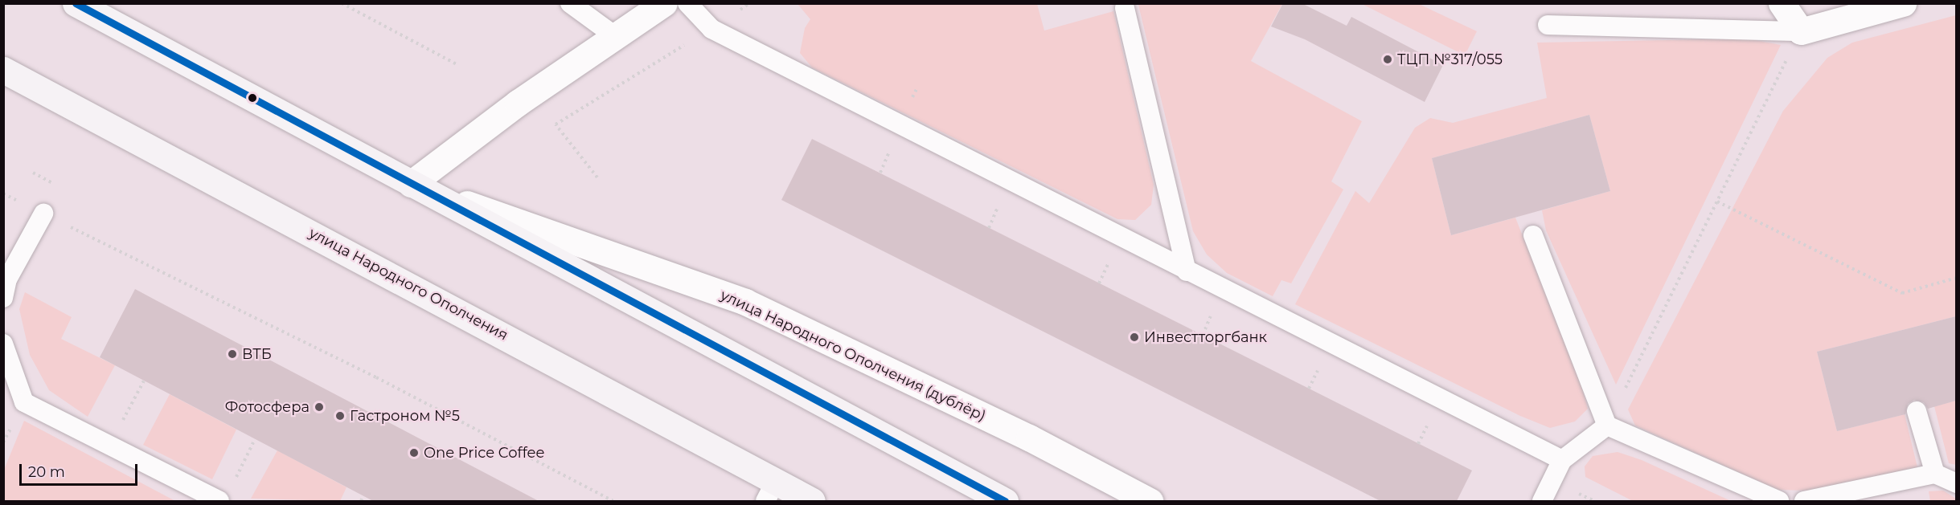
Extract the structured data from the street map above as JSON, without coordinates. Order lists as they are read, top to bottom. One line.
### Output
{"streets":{"main road":["улица Народного Ополчения"],"street":["улица Народного Ополчения (дублёр)"]},"places":["ТЦП №317/055","Инвестторгбанк","ВТБ","Фотосфера","Гастроном №5","One Price Coffee"],"scale_bar":"20 m"}
